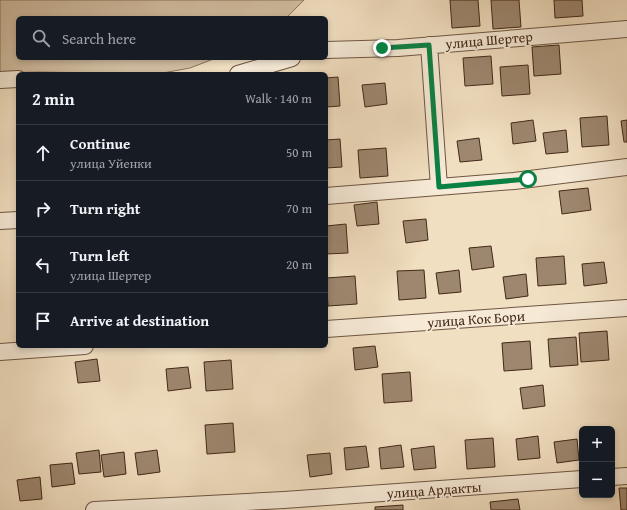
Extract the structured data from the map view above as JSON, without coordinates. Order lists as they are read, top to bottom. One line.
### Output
{"streets":{"street":["улица Шертер","улица Кок Бори","улица Ардакты"]},"page":{"search":"Search here","heading":["2 min","Walk · 140 m"],"list":[["Continue","улица Уйенки","50 m"],["Turn right","70 m"],["Turn left","улица Шертер","20 m"],"Arrive at destination"],"map_buttons":["+","−"]}}
